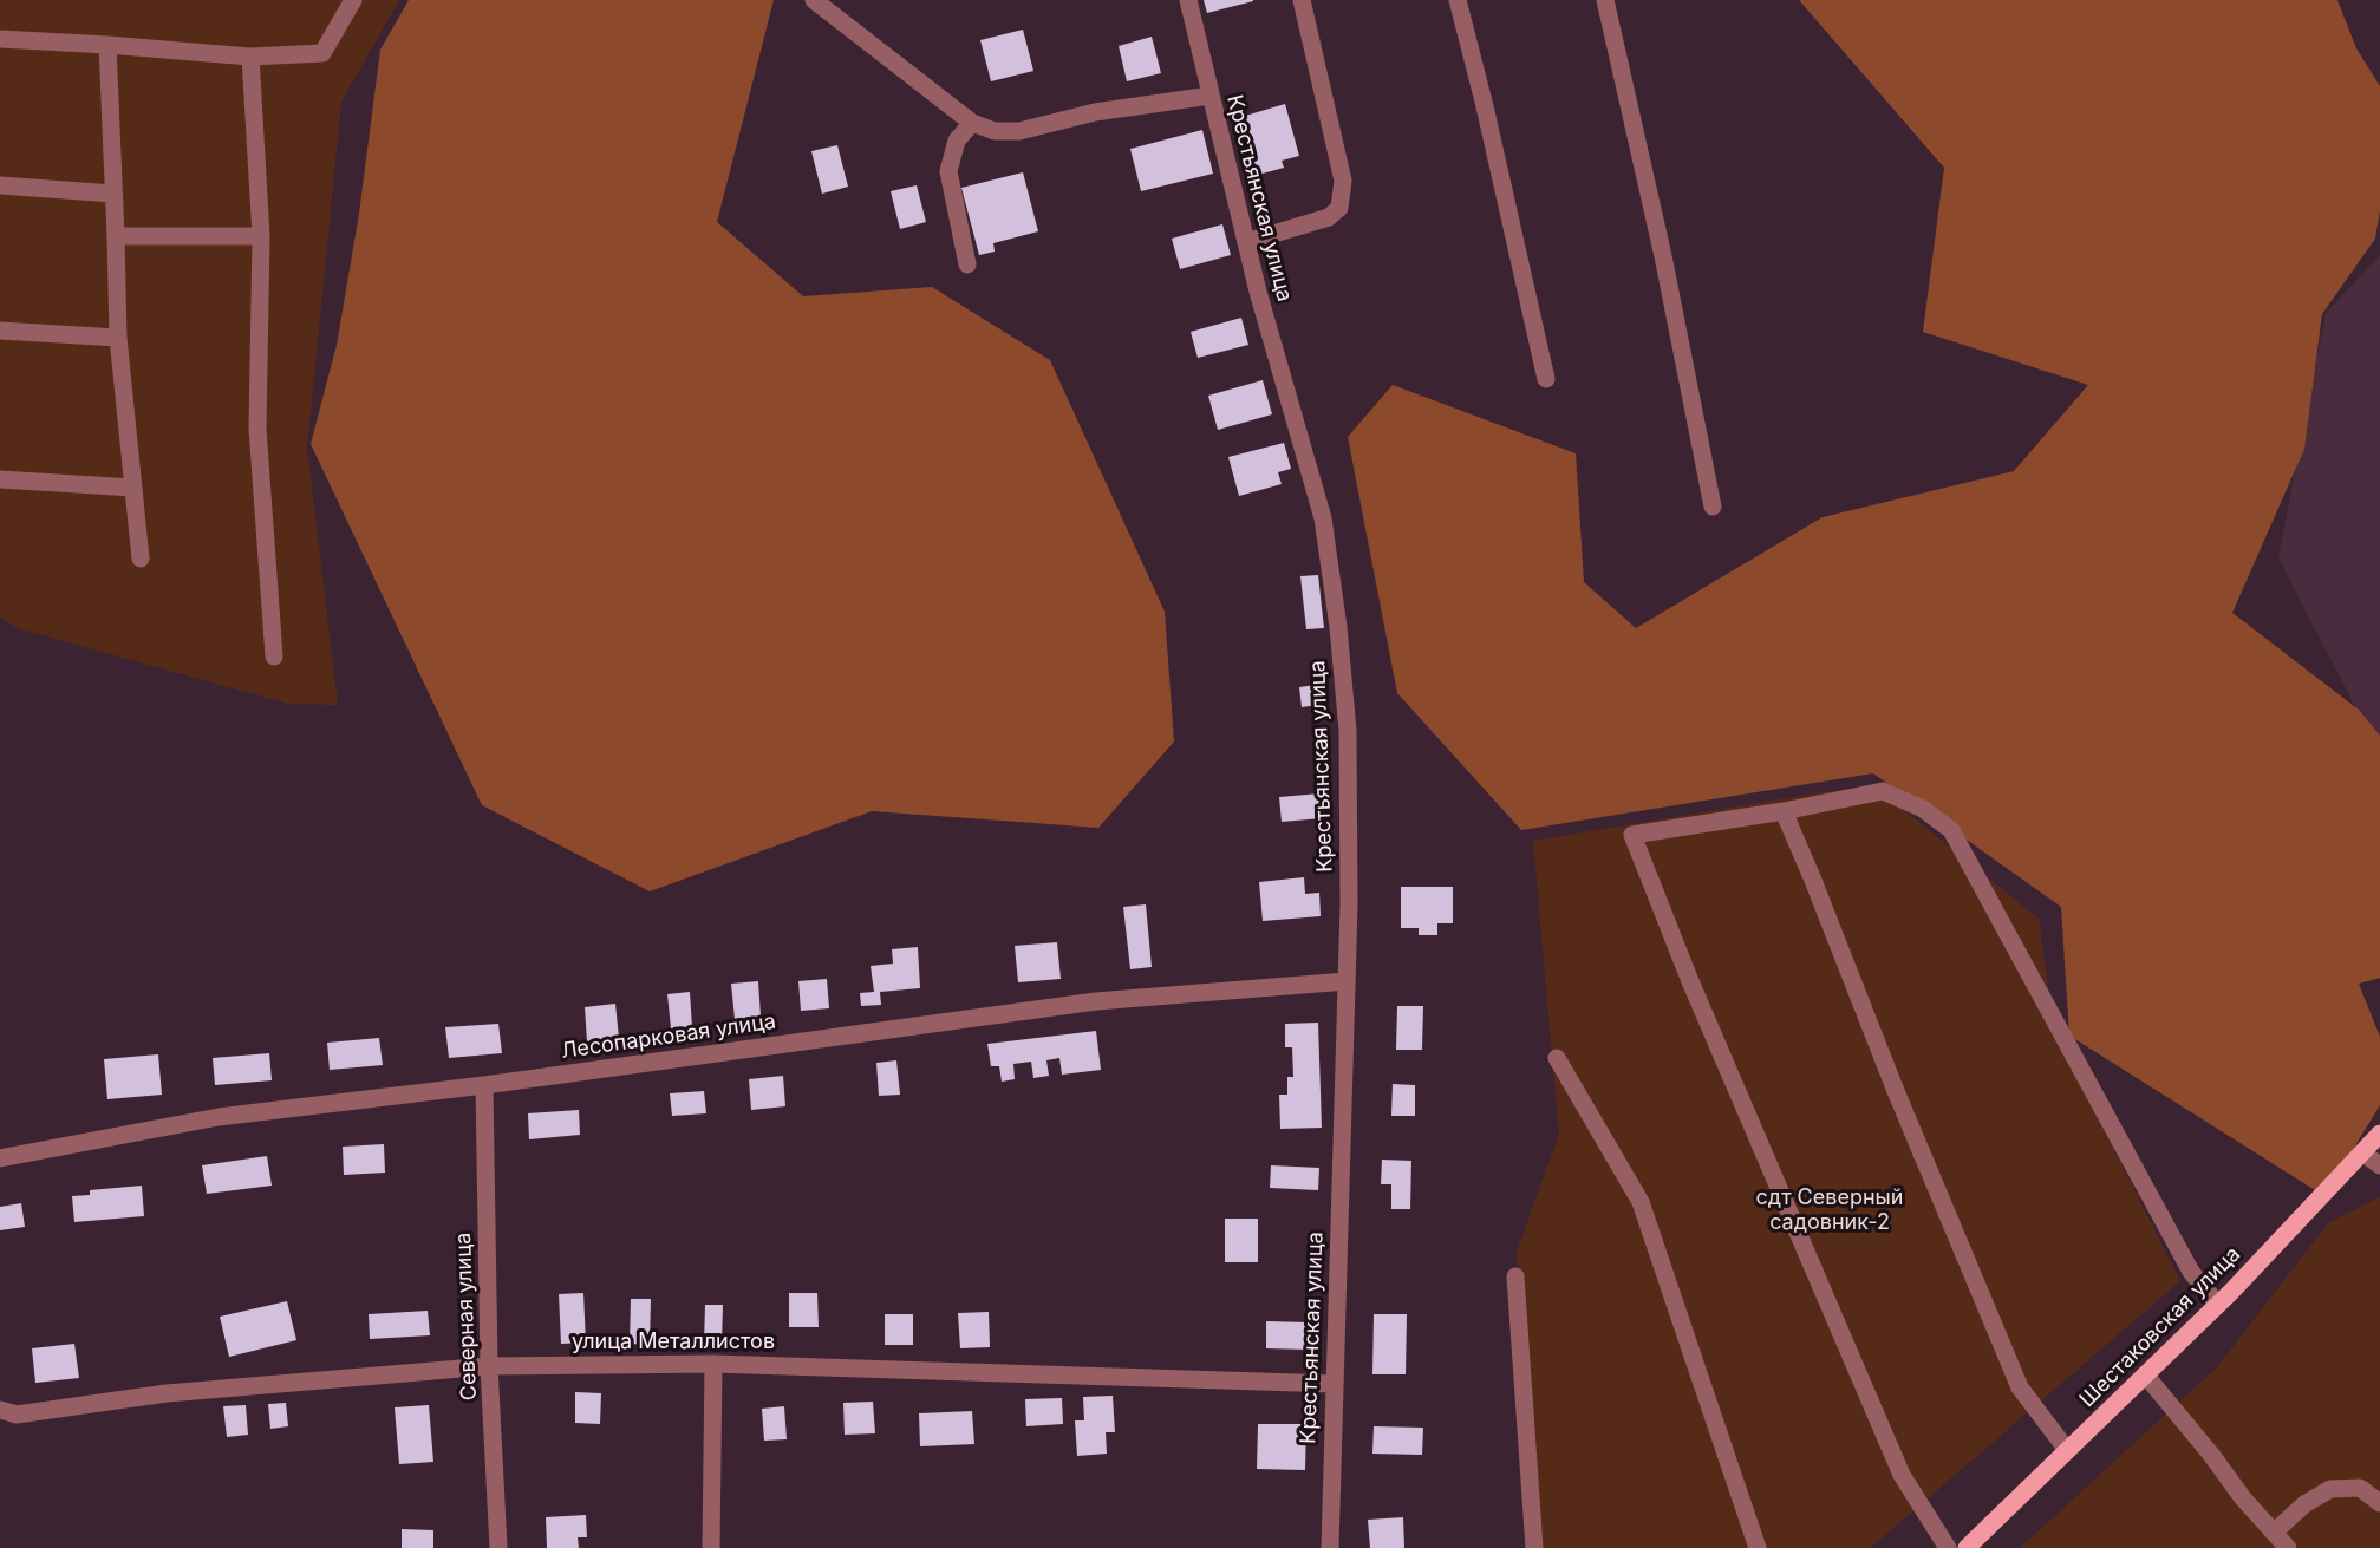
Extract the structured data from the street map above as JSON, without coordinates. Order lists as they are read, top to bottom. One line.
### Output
{"streets":{"main road":["Шестаковская улица"],"street":["Крестьянская улица","Лесопарковая улица","Северная улица","улица Металлистов"]},"crossings":[["Крестьянская улица","Лесопарковая улица"],["Крестьянская улица","улица Металлистов"],["Лесопарковая улица","Северная улица"],["Северная улица","улица Металлистов"]],"parks":["сдт Северный садовник-2"]}
